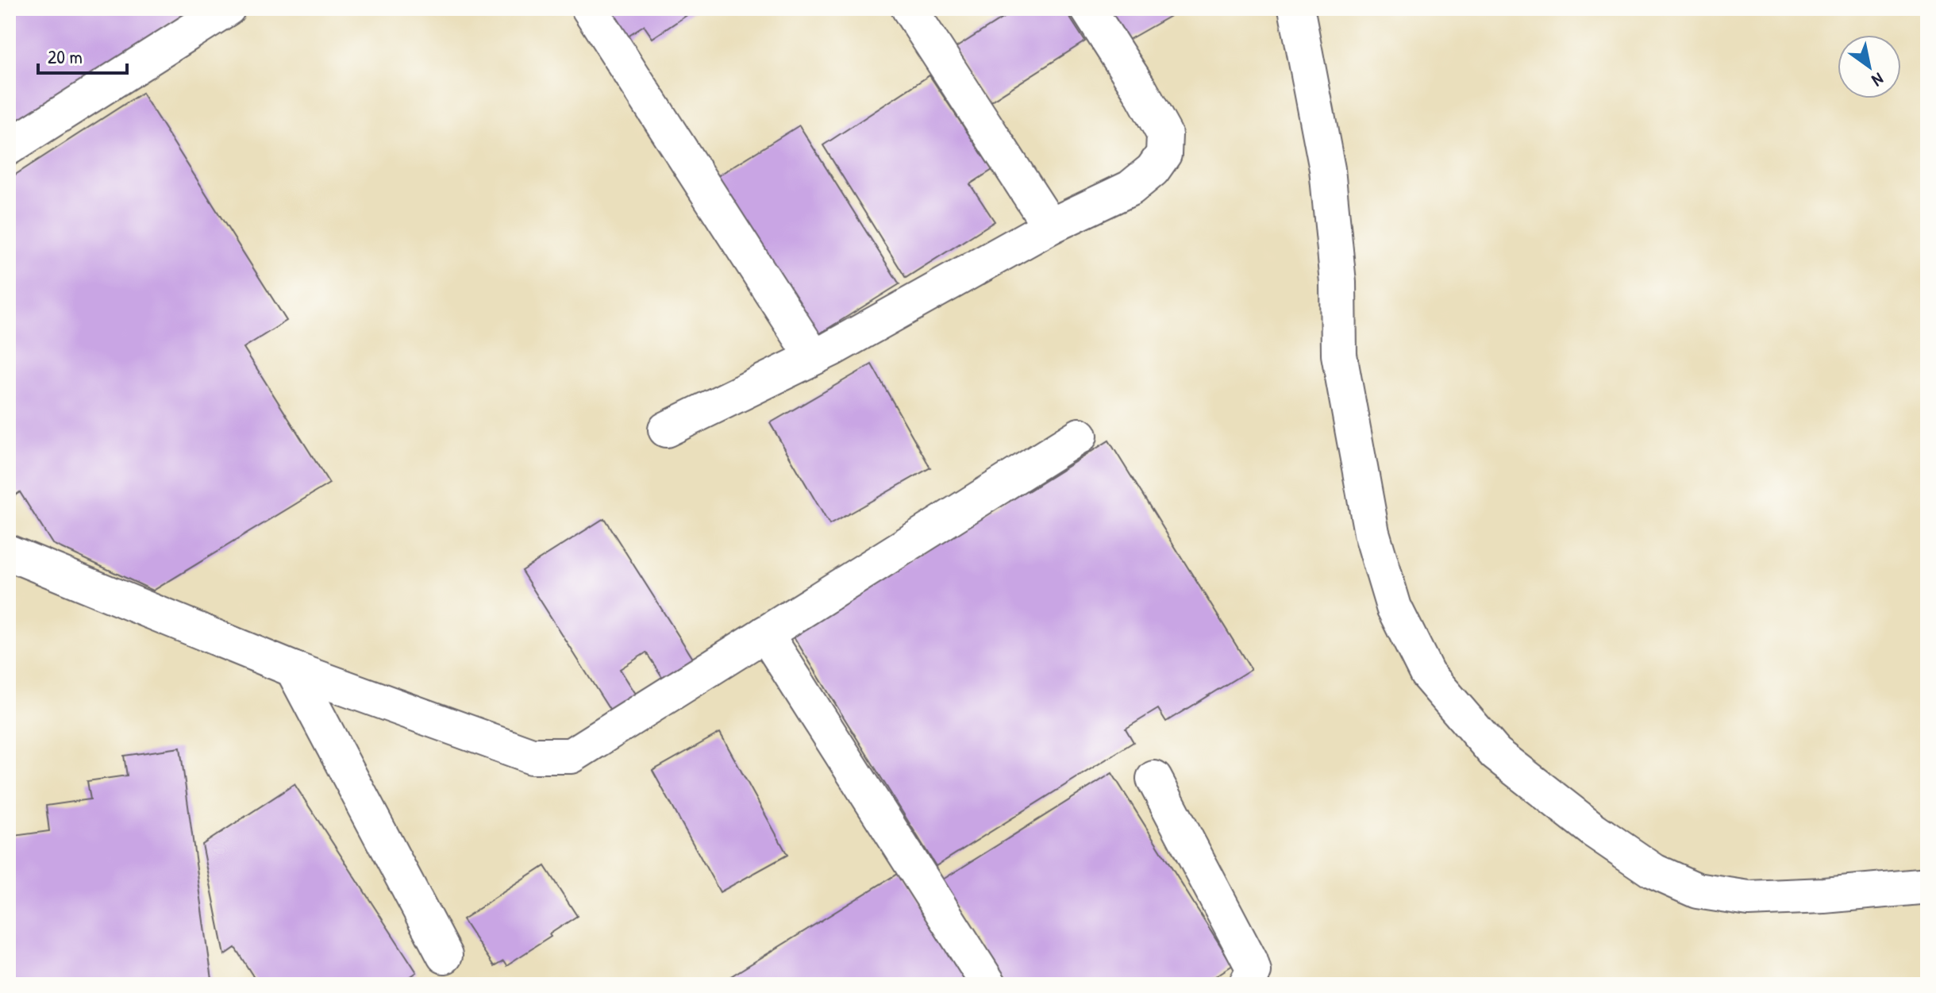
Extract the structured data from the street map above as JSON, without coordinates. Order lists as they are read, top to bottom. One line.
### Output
{"scale_bar":"20 m","north":"bottom right"}
